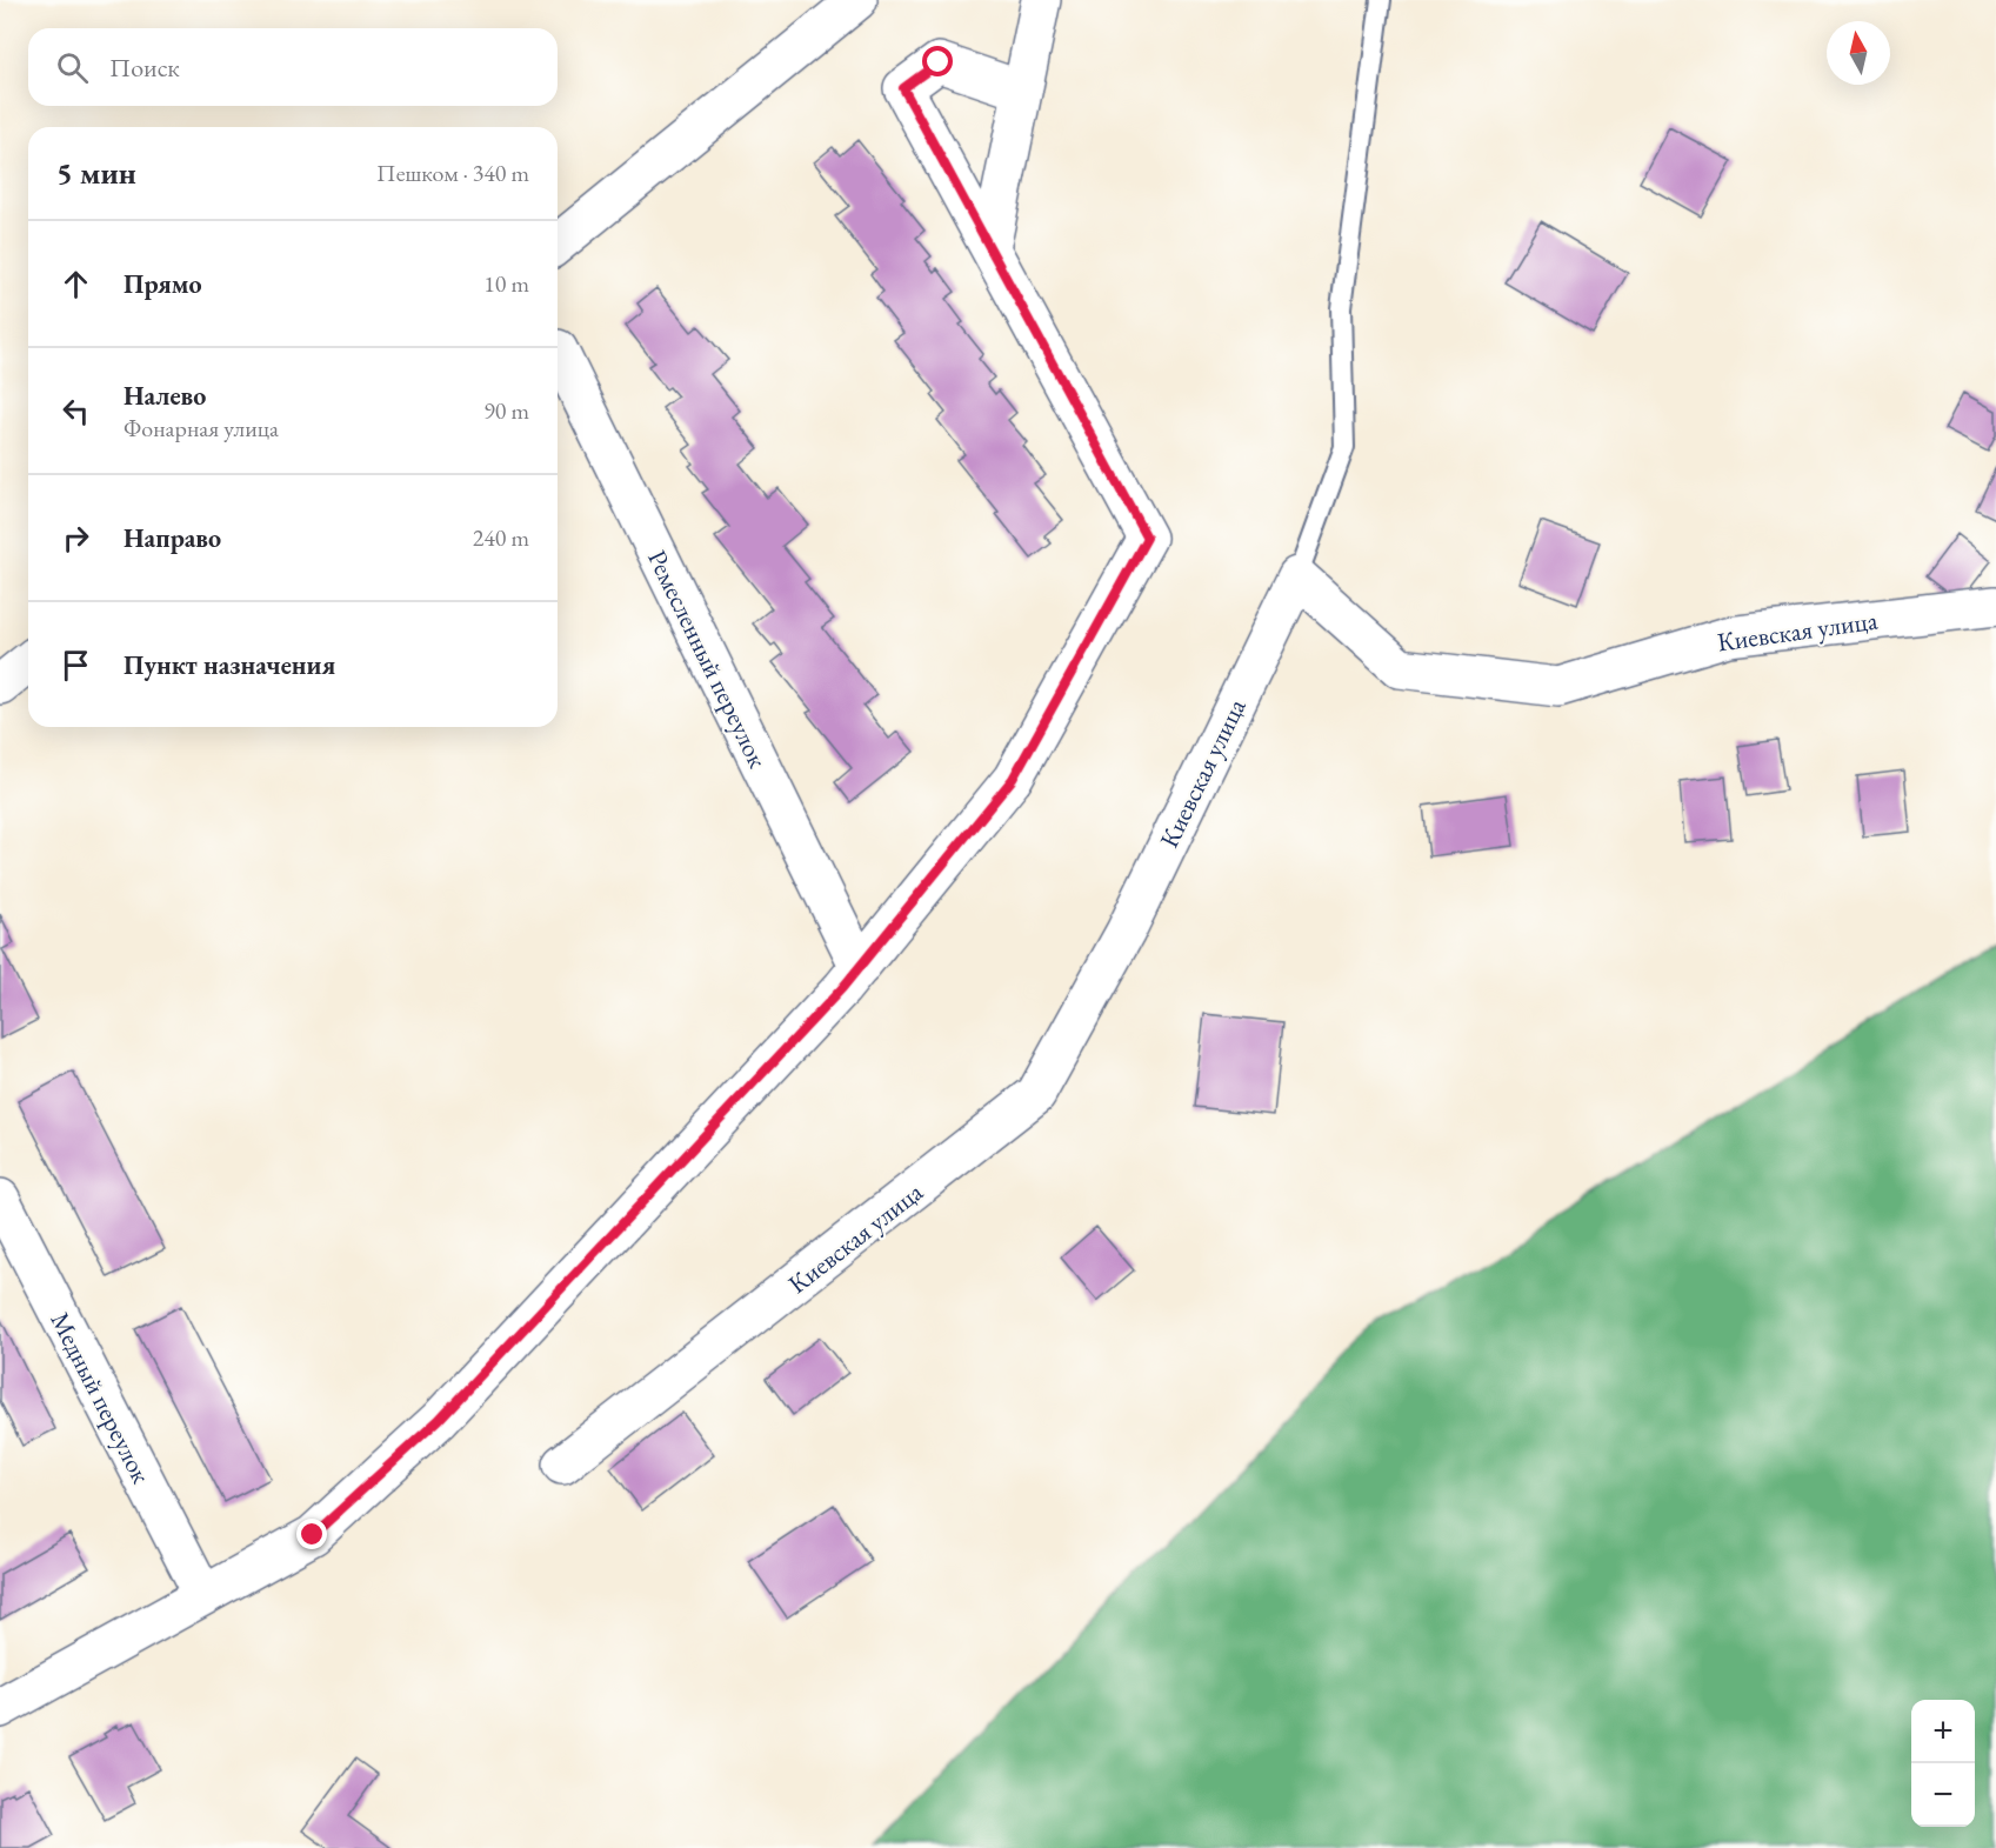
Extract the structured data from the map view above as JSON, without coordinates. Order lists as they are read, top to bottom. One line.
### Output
{"streets":{"street":["Киевская улица","Ремесленный переулок","Медный переулок"]},"north":"top","page":{"search":"Поиск","heading":["5 мин","Пешком · 340 m"],"list":[["Прямо","10 m"],["Налево","Фонарная улица","90 m"],["Направо","240 m"],"Пункт назначения"],"map_buttons":["+","−"]}}
